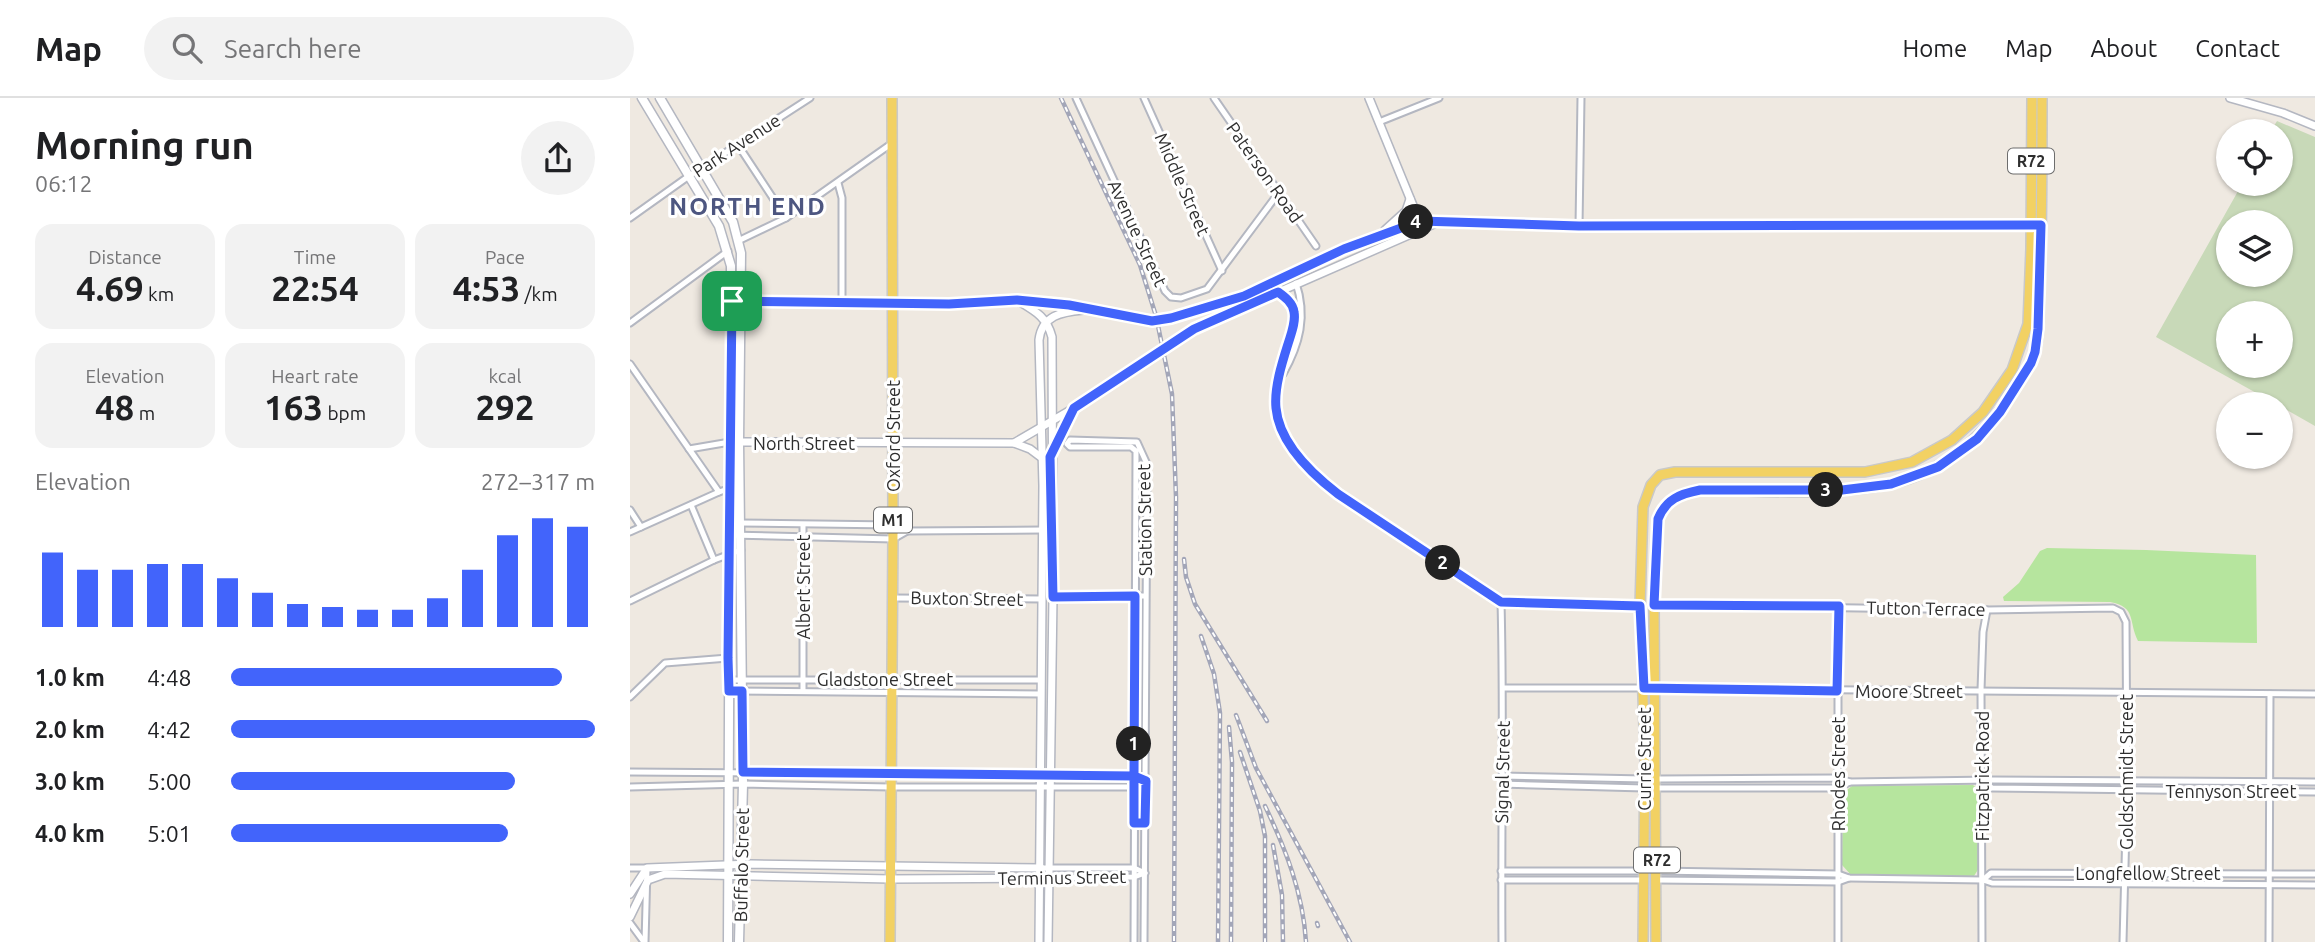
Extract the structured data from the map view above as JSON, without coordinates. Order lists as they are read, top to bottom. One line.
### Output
{"streets":{"main road":["R72","Oxford Street","M1","Currie Street","Buffalo Street"],"street":["Park Avenue","Paterson Road","Middle Street","Avenue Street","North Street","Station Street","Albert Street","Buxton Street","Tutton Terrace","Gladstone Street","Moore Street","Signal Street","Goldschmidt Street","Rhodes Street","Fitzpatrick Road","Tennyson Street","Longfellow Street","Terminus Street"]},"crossings":[["Park Avenue","Buffalo Street"],["R72","Currie Street"],["Paterson Road","Avenue Street"],["Middle Street","Avenue Street"],["Oxford Street","North Street"],["Oxford Street","Buxton Street"],["Oxford Street","Gladstone Street"],["Oxford Street","Terminus Street"],["North Street","Buffalo Street"],["Station Street","Terminus Street"],["Albert Street","Gladstone Street"],["Tutton Terrace","Currie Street"],["Tutton Terrace","Goldschmidt Street"],["Tutton Terrace","Rhodes Street"],["Tutton Terrace","Fitzpatrick Road"],["Gladstone Street","Buffalo Street"],["Moore Street","Currie Street"],["Moore Street","Signal Street"],["Moore Street","Goldschmidt Street"],["Moore Street","Rhodes Street"],["Moore Street","Fitzpatrick Road"],["Currie Street","Tennyson Street"],["Currie Street","Longfellow Street"],["Goldschmidt Street","Tennyson Street"],["Goldschmidt Street","Longfellow Street"],["Rhodes Street","Tennyson Street"],["Rhodes Street","Longfellow Street"],["Fitzpatrick Road","Tennyson Street"],["Fitzpatrick Road","Longfellow Street"],["Buffalo Street","Terminus Street"]],"districts":["NORTH END"],"page":{"header":"Map","search":"Search here","nav":["Home","Map","About","Contact"],"heading":["Morning run","06:12"],"map_buttons":["+","−"],"pins":["4","3","2","1"],"stats":[["Distance","4.69 km"],["Time","22:54"],["Pace","4:53 /km"],["Elevation","48 m"],["Heart rate","163 bpm"],["kcal","292"]],"chart":["Elevation","272–317 m"],"list":[{"name":"1.0 km","note":"4:48"},{"name":"2.0 km","note":"4:42"},{"name":"3.0 km","note":"5:00"},{"name":"4.0 km","note":"5:01"}]}}
